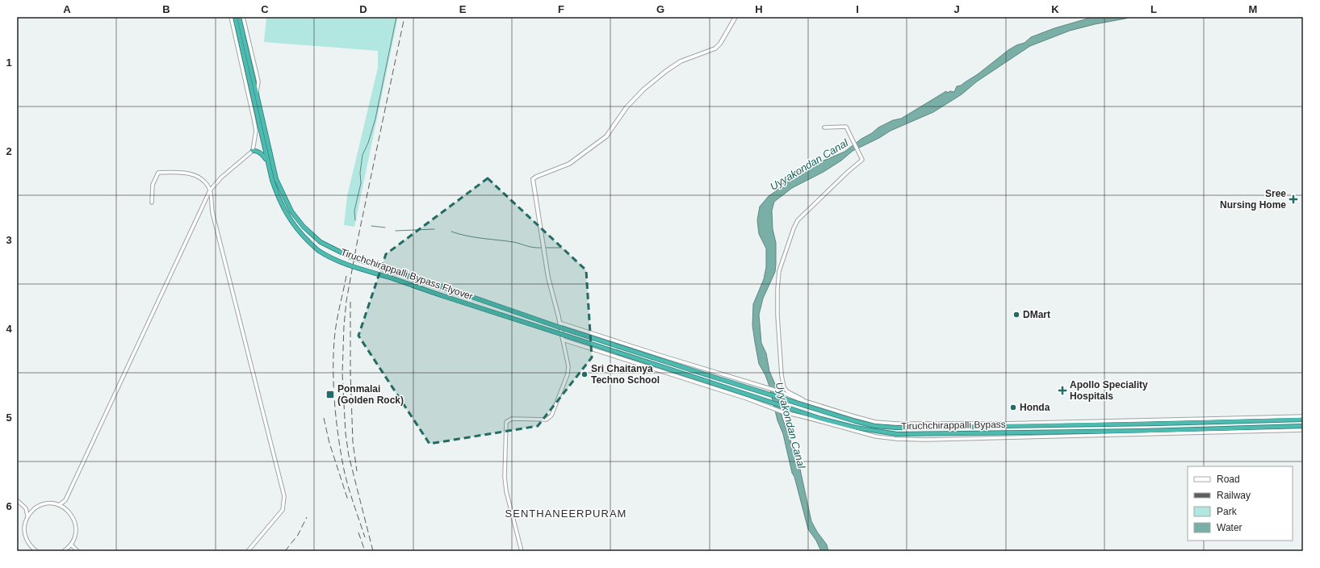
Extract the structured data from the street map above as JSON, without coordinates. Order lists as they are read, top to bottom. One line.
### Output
{"streets":{"highway":["Tiruchchirappalli Bypass Flyover","Tiruchchirappalli Bypass"]},"crossings":[["Tiruchchirappalli Bypass Flyover","Tiruchchirappalli Bypass"]],"districts":["SENTHANEERPURAM"],"water":["Uyyakondan Canal"],"places":{"health":["Sree Nursing Home","Apollo Speciality Hospitals"],"other":["DMart","Sri Chaitanya Techno School","Honda"],"transit":["Ponmalai (Golden Rock)"]},"legend":["Road","Railway","Park","Water"],"grid":{"columns":["A","B","C","D","E","F","G","H","I","J","K","L","M"],"rows":["1","2","3","4","5","6"]}}
